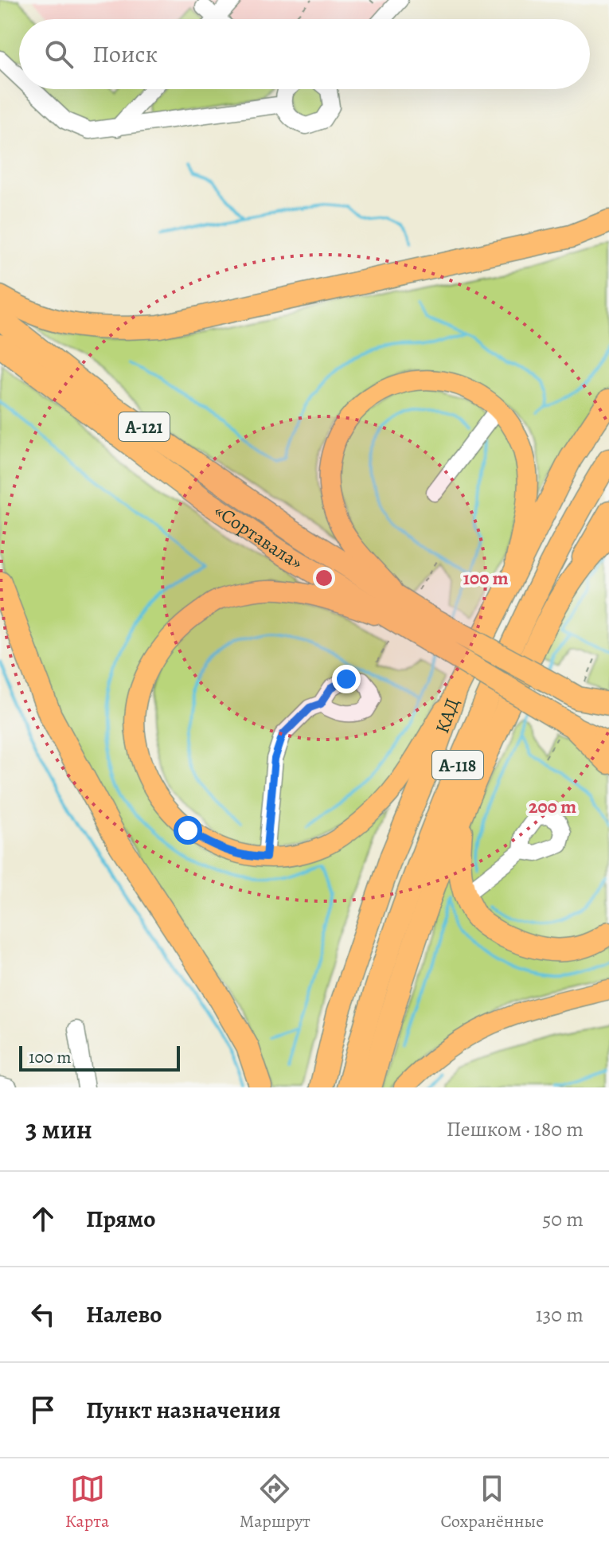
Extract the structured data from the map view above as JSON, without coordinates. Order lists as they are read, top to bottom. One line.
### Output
{"streets":{"highway":["А-121","«Сортавала»","КАД","А-118"]},"scale_bar":"100 m","page":{"search":"Поиск","scale":"100 m","heading":["3 мин","Пешком · 180 m"],"list":[["Прямо","50 m"],["Налево","130 m"],"Пункт назначения"],"nav":["Карта","Маршрут","Сохранённые"]},"rings":["100 m","200 m"]}
